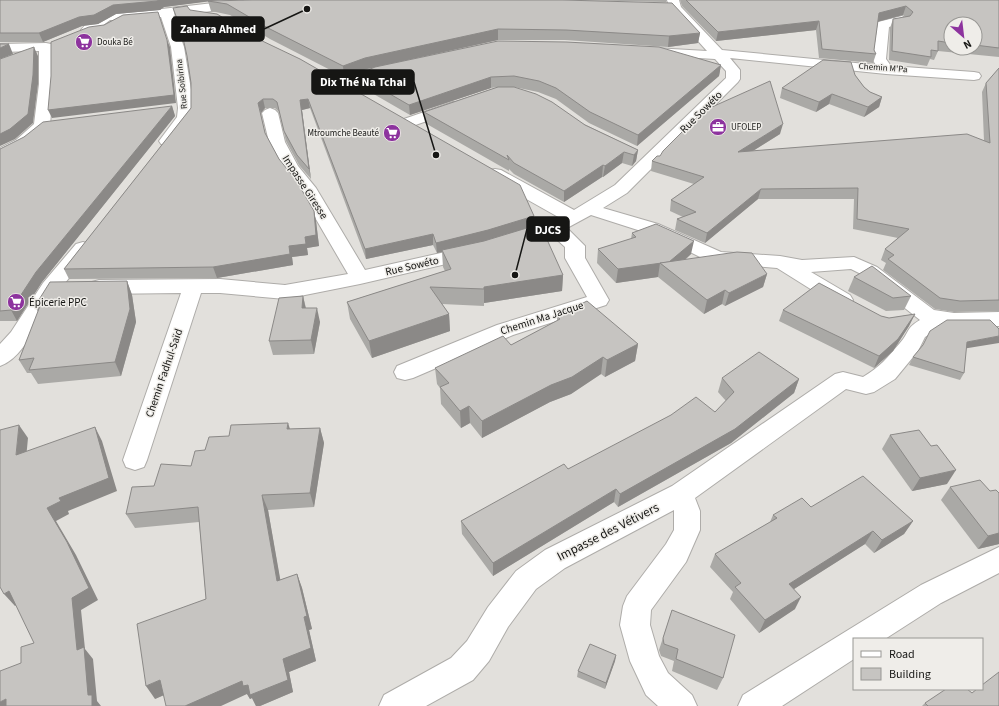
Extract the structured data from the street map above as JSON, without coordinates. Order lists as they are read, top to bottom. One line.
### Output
{"streets":{"street":["Chemin M'Pa","Rue Soibirina","Rue Sowéto","Impasse Giresse","Chemin Ma Jacque","Chemin Fadhul-Saïd","Impasse des Vétivers"]},"crossings":[["Chemin M'Pa","Rue Sowéto"],["Rue Sowéto","Impasse Giresse"],["Rue Sowéto","Chemin Ma Jacque"],["Rue Sowéto","Chemin Fadhul-Saïd"]],"places":{"other":["Zahara Ahmed","Dix Thé Na Tchai","DJCS"],"supermarket":["Douka Bé","Mtroumche Beauté","Épicerie PPC"],"office":["UFOLEP"]},"legend":["Road","Building"],"north":"bottom right"}
